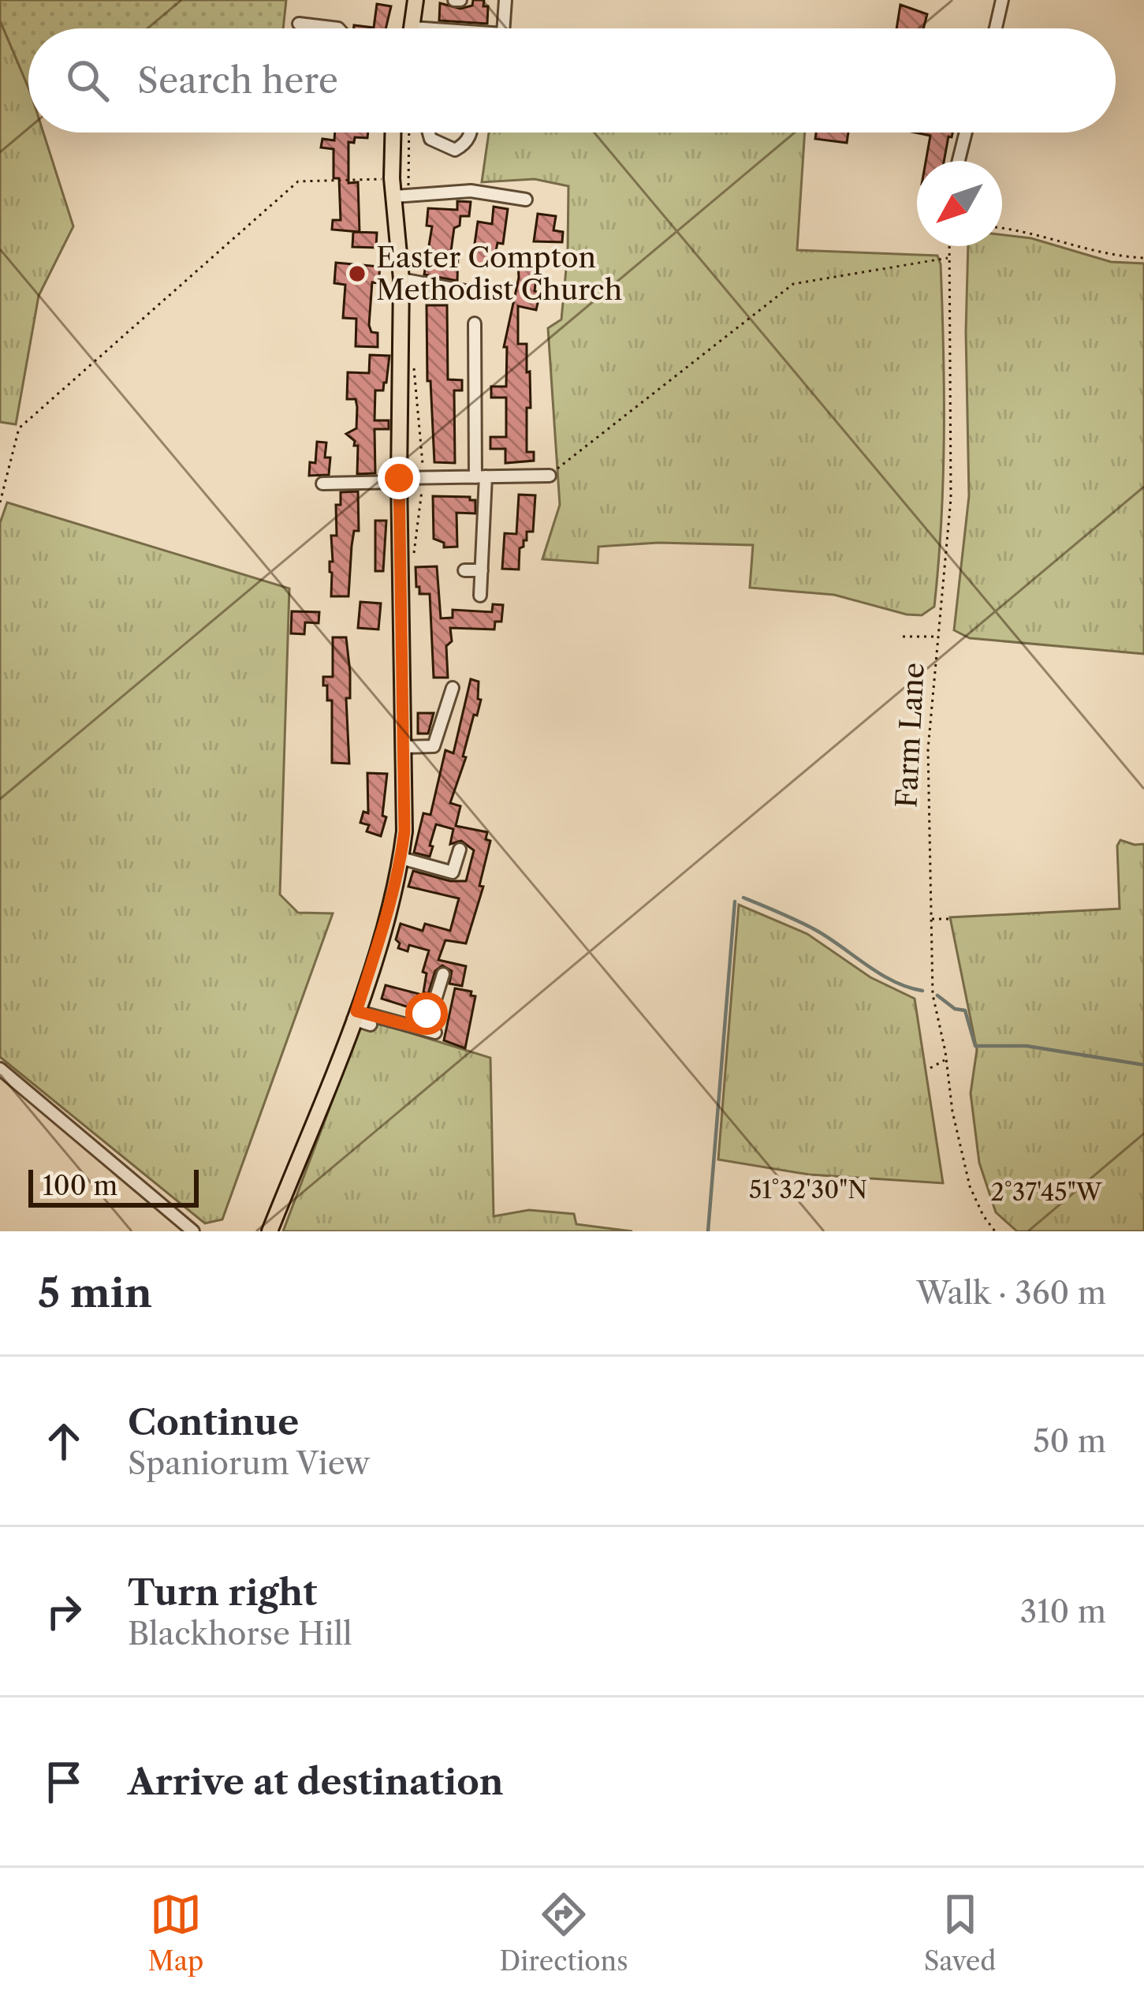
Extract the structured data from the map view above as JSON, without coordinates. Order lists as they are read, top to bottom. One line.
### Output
{"streets":{"path":["Farm Lane"]},"places":["Easter Compton Methodist Church"],"scale_bar":"100 m","north":"bottom left","page":{"search":"Search here","scale":"100 m","heading":["5 min","Walk · 360 m"],"list":[["Continue","Spaniorum View","50 m"],["Turn right","Blackhorse Hill","310 m"],"Arrive at destination"],"nav":["Map","Directions","Saved"]},"coordinates":["51°32'30\"N","2°37'45\"W"]}
